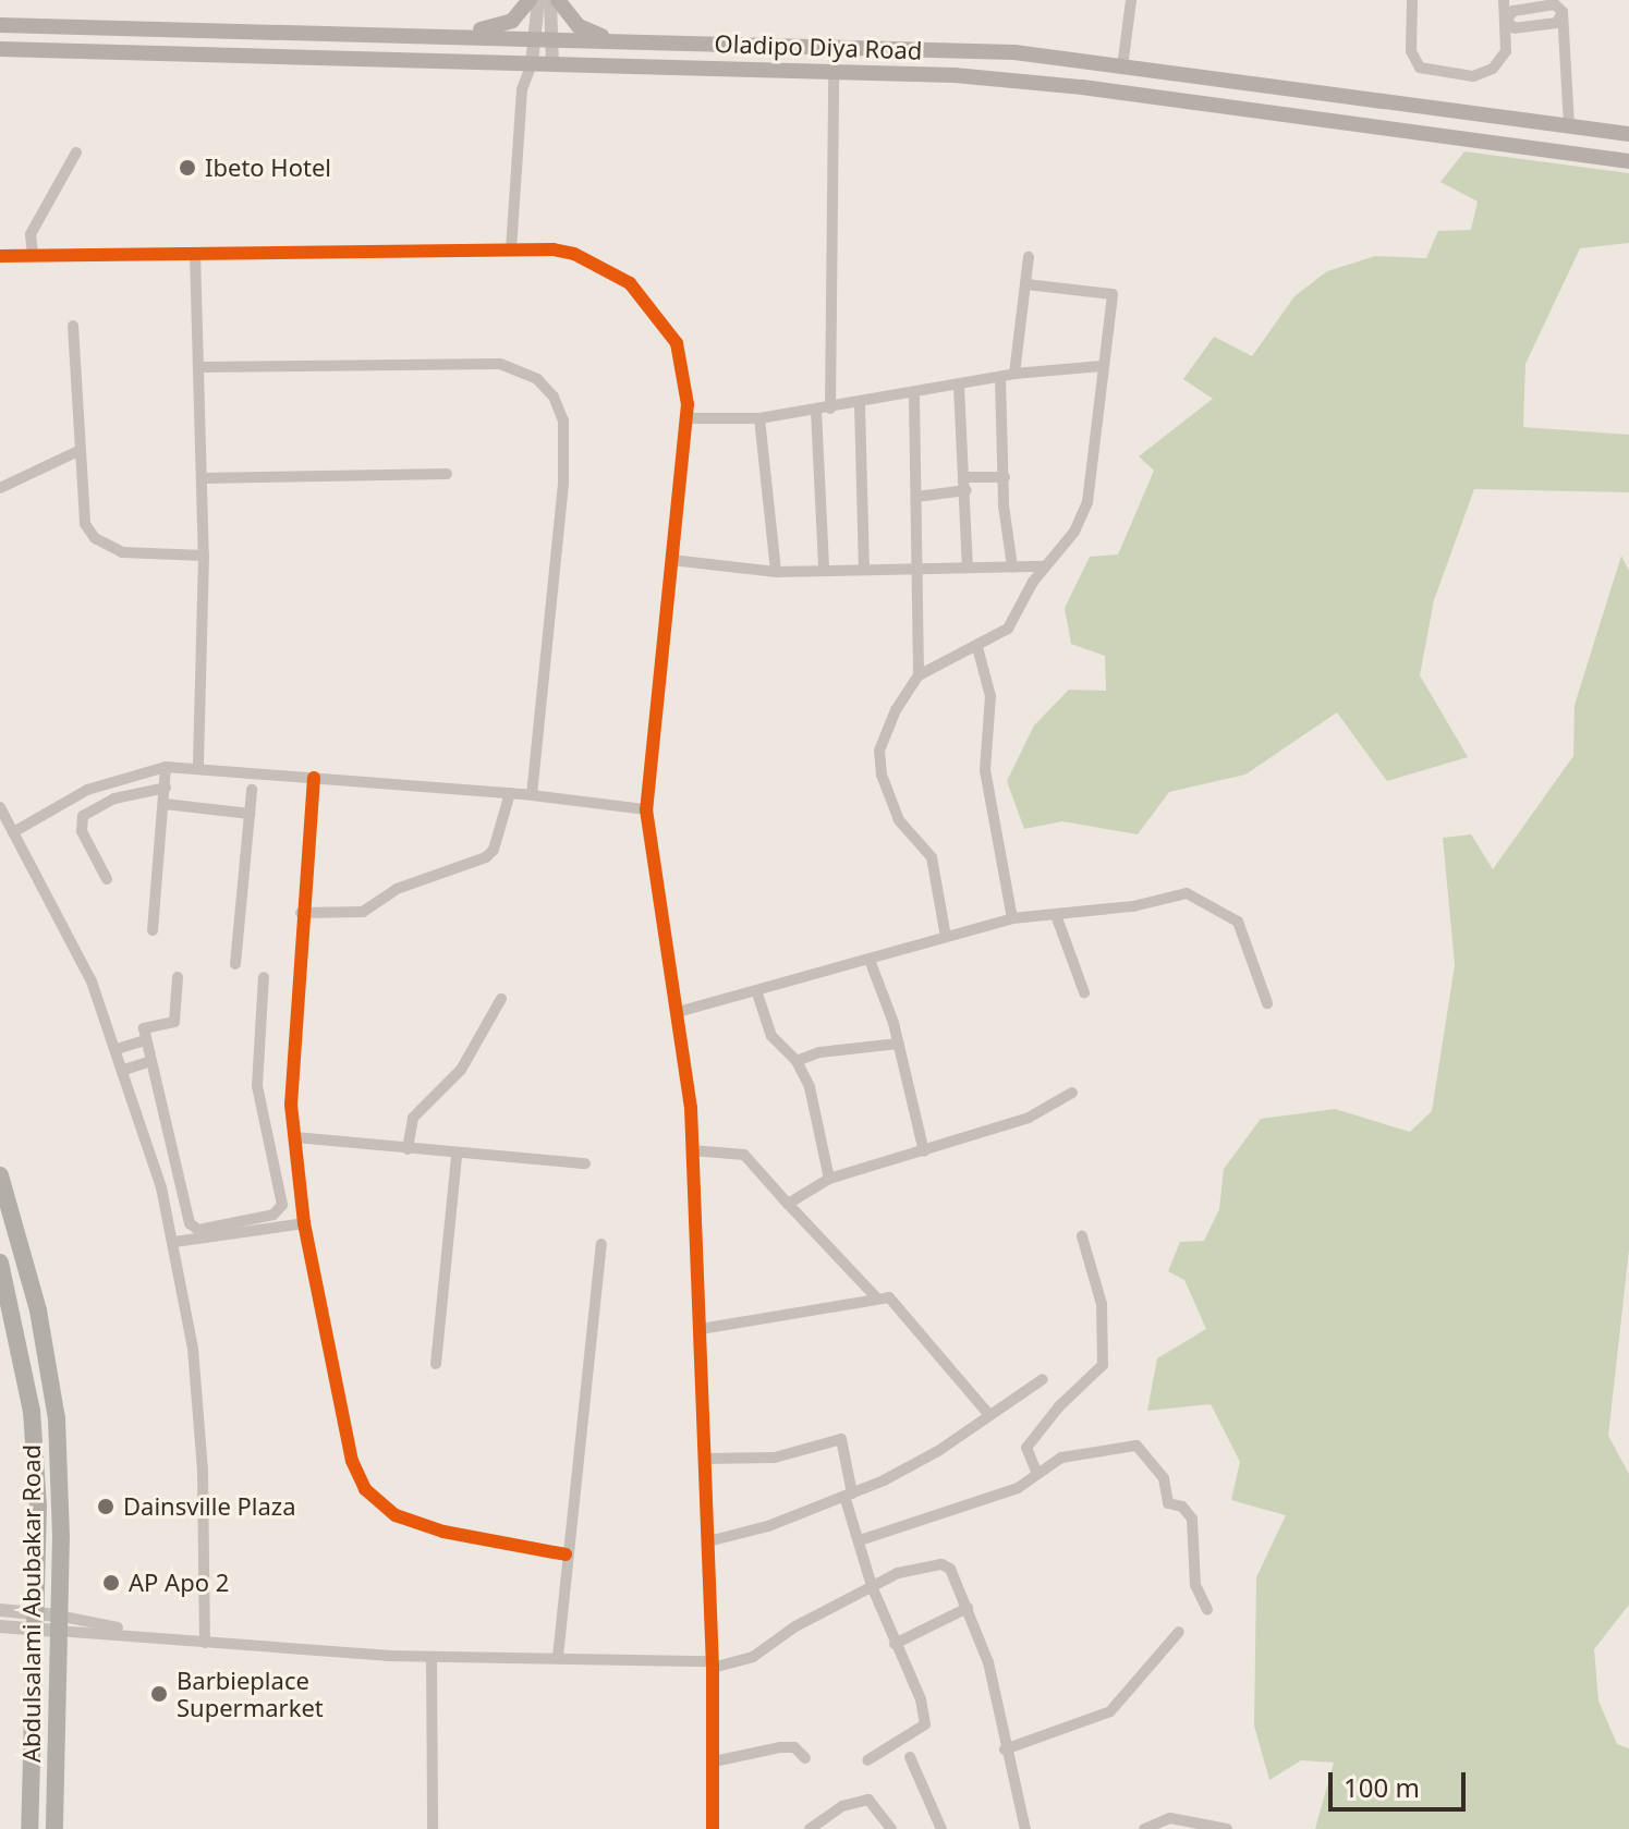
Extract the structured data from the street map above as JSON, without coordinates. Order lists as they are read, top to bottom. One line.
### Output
{"streets":{"main road":["Oladipo Diya Road","Abdulsalami Abubakar Road"]},"places":["Ibeto Hotel","Dainsville Plaza","AP Apo 2","Barbieplace Supermarket"],"scale_bar":"100 m"}
